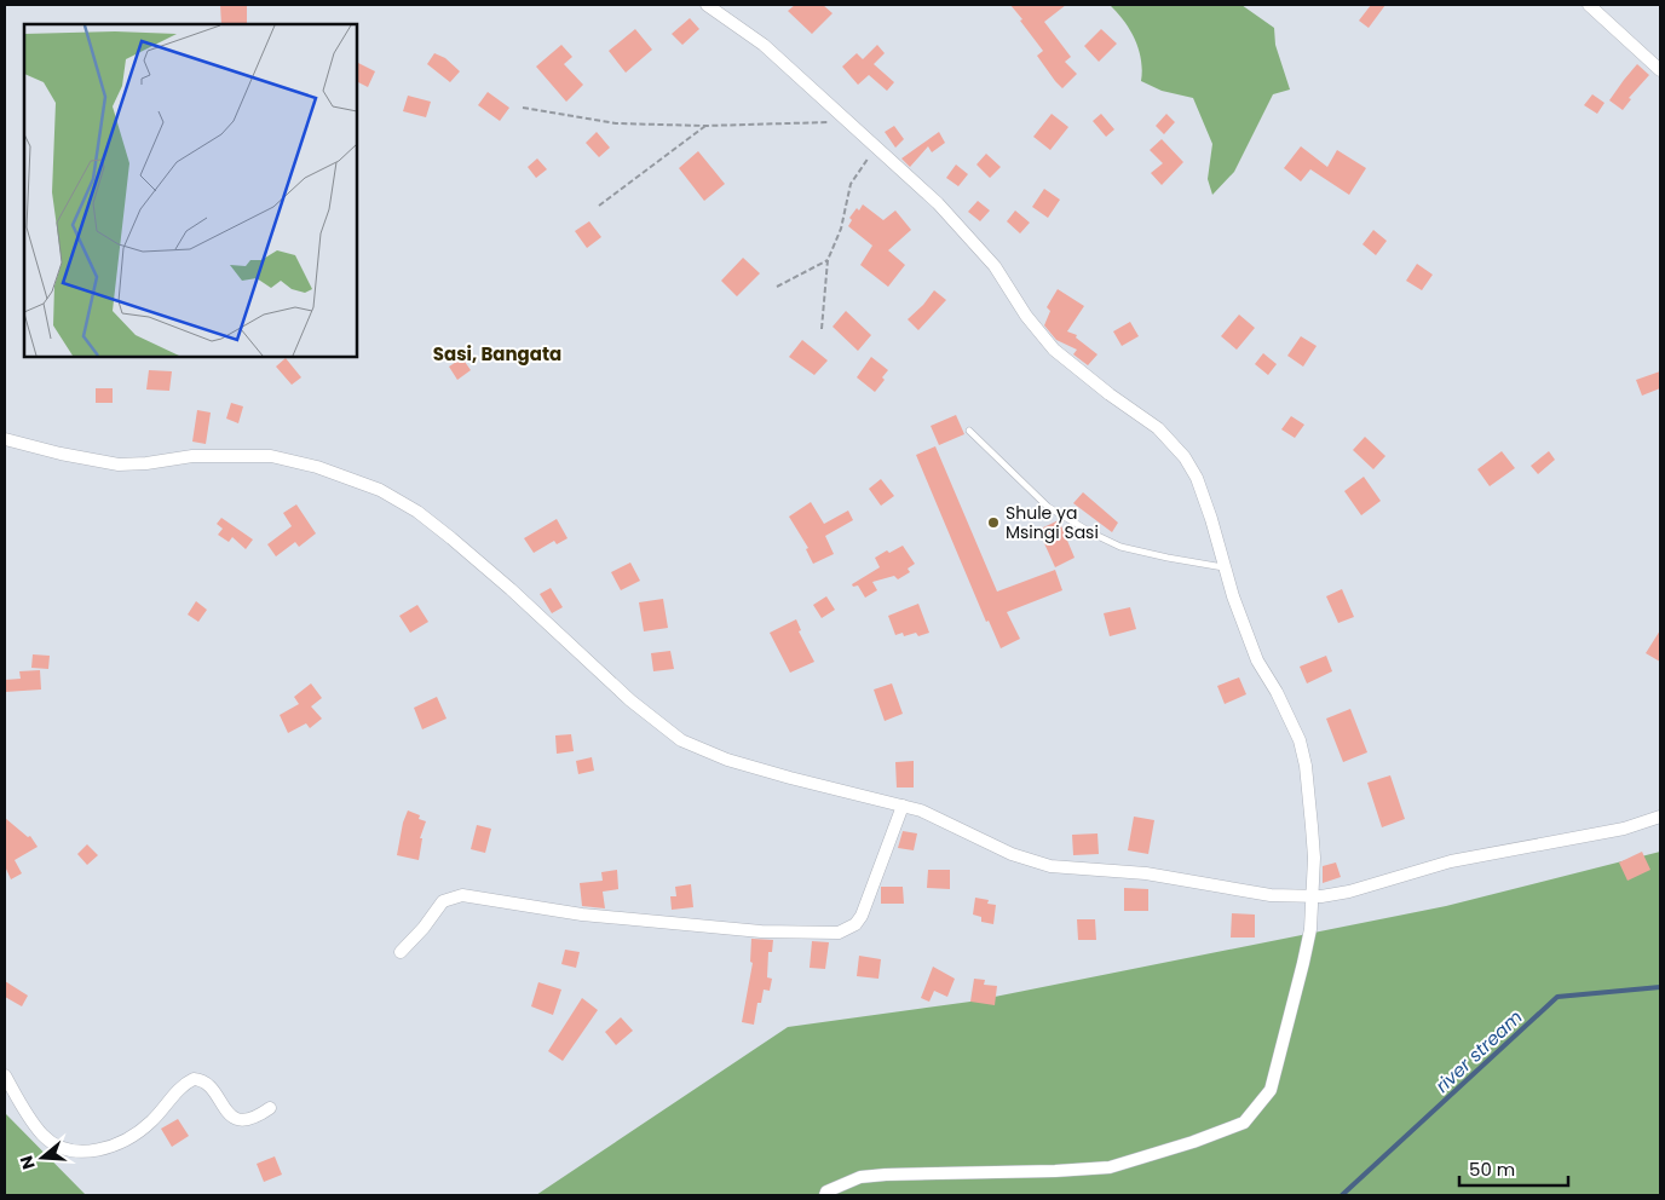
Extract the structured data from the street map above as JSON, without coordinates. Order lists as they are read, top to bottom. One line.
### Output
{"districts":["Sasi, Bangata"],"water":["river stream"],"places":["Shule ya Msingi Sasi"],"scale_bar":"50 m","north":"left"}
